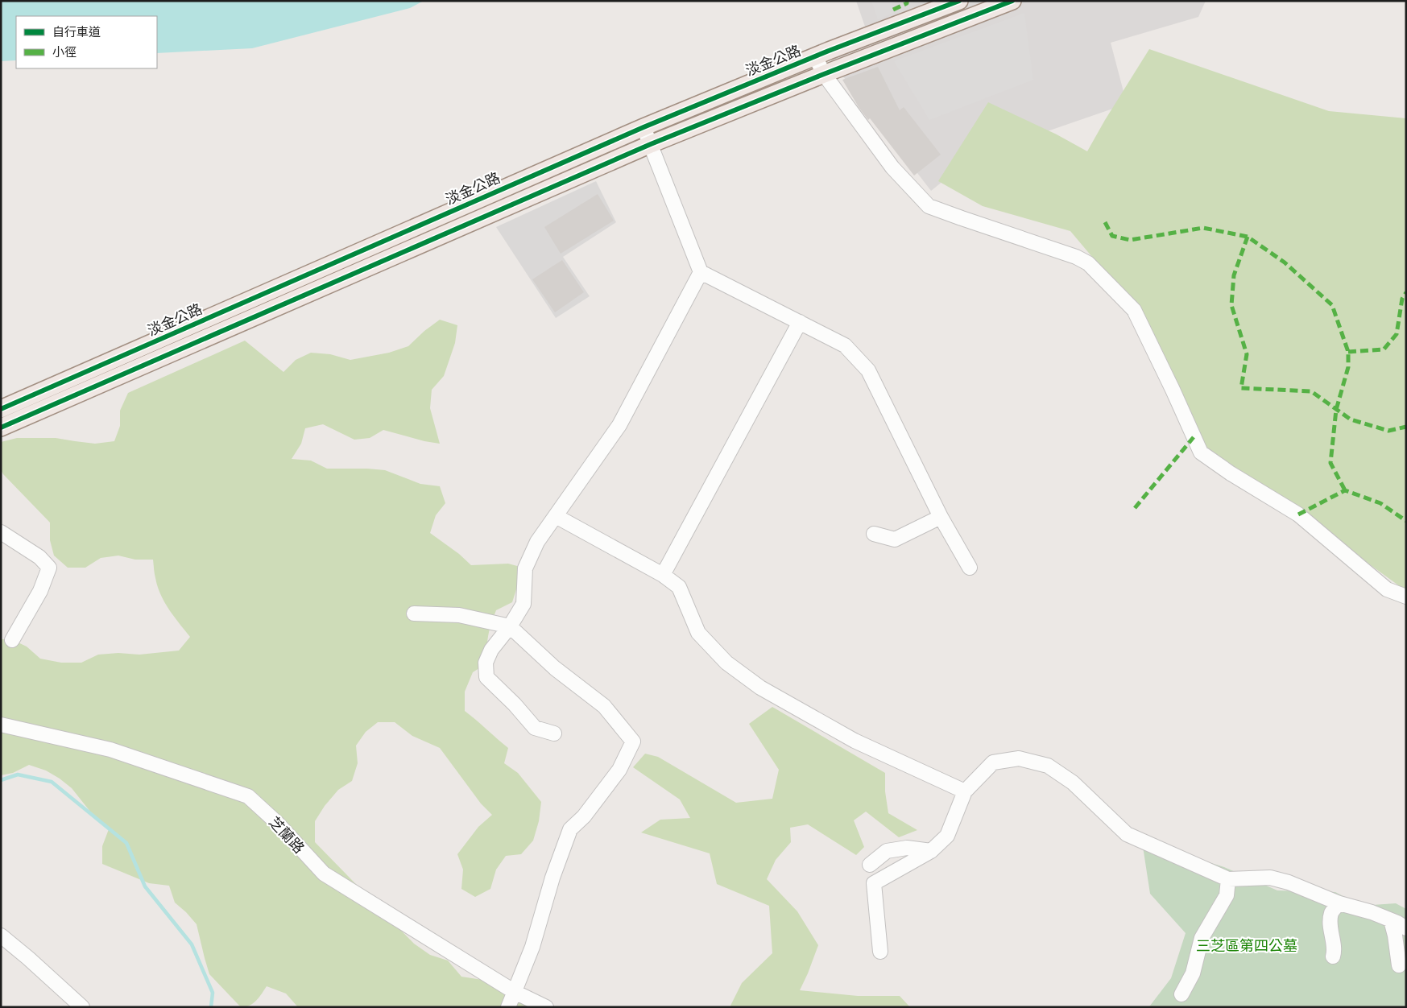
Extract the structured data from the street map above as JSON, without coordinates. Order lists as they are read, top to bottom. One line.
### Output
{"streets":{"main road":["淡金公路"],"street":["芝蘭路"]},"parks":["三芝區第四公墓"],"legend":["自行車道","小徑"]}
